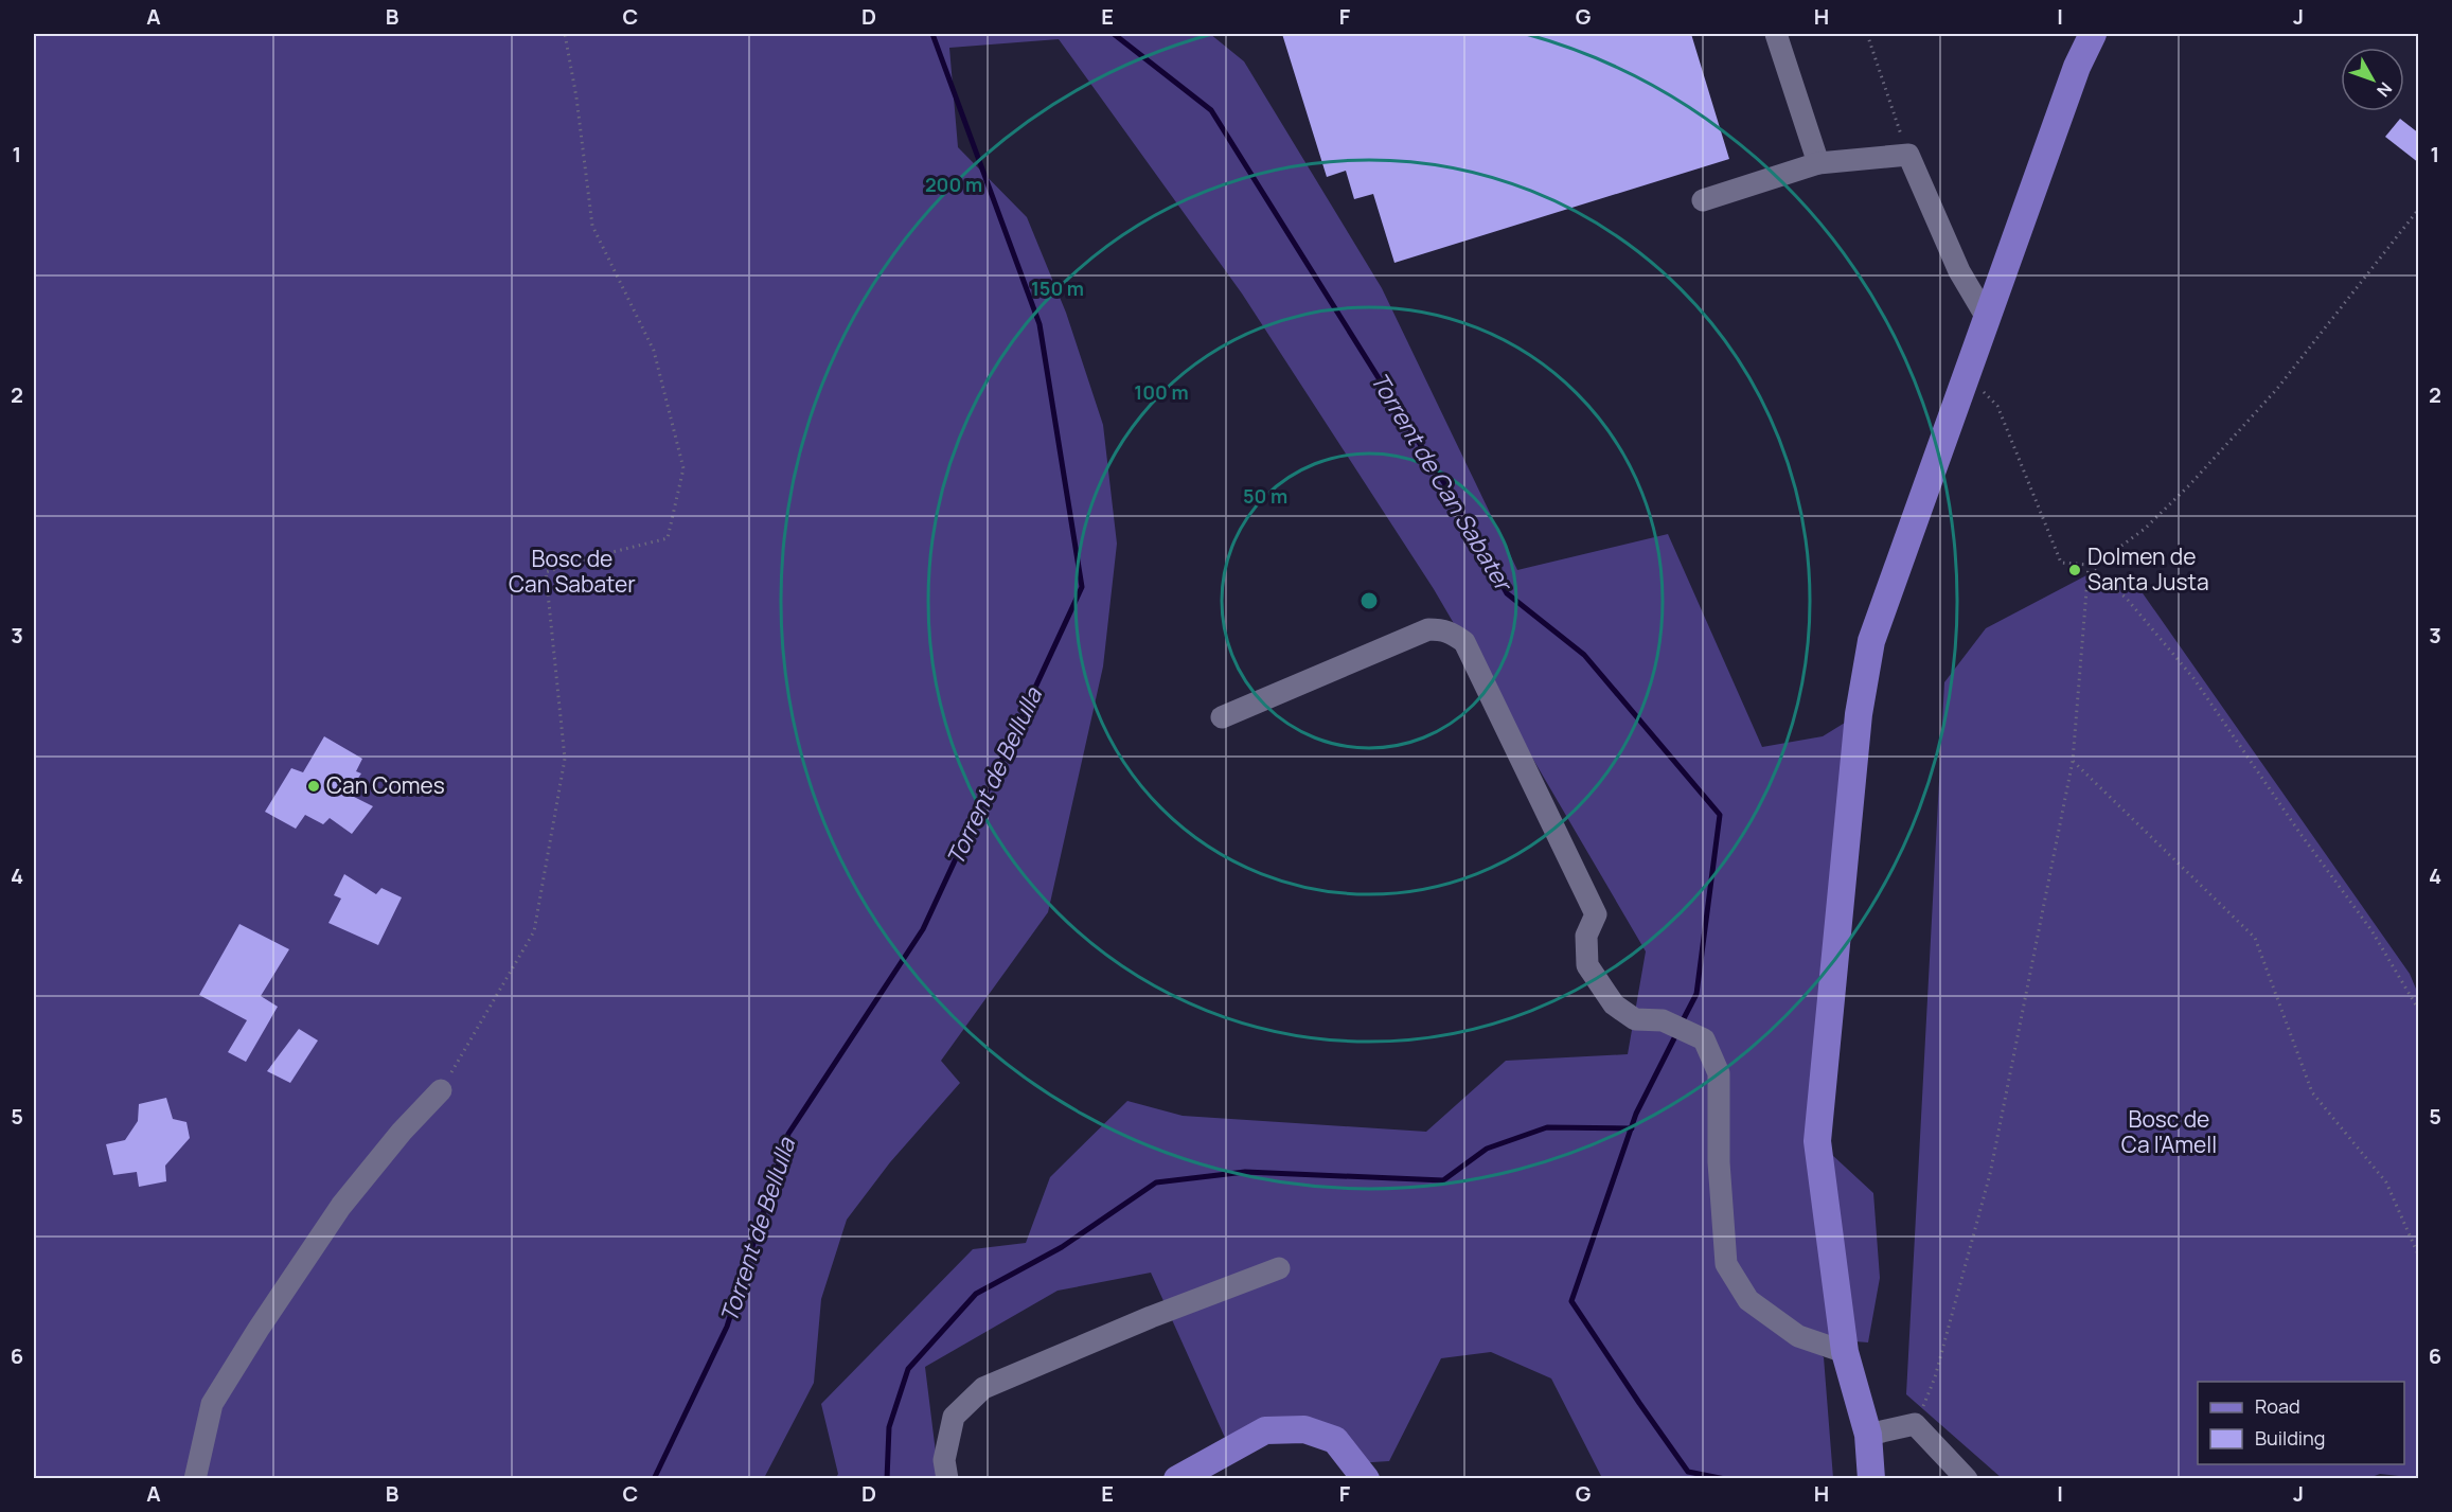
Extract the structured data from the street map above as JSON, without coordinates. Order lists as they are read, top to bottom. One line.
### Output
{"water":["Torrent de Can Sabater","Torrent de Bellulla"],"parks":["Bosc de Can Sabater","Bosc de Ca l'Amell"],"places":["Dolmen de Santa Justa","Can Comes"],"legend":["Road","Building"],"north":"bottom right","grid":{"columns":["A","B","C","D","E","F","G","H","I","J"],"rows":["1","2","3","4","5","6"]},"rings":["200 m","150 m","100 m","50 m"]}
